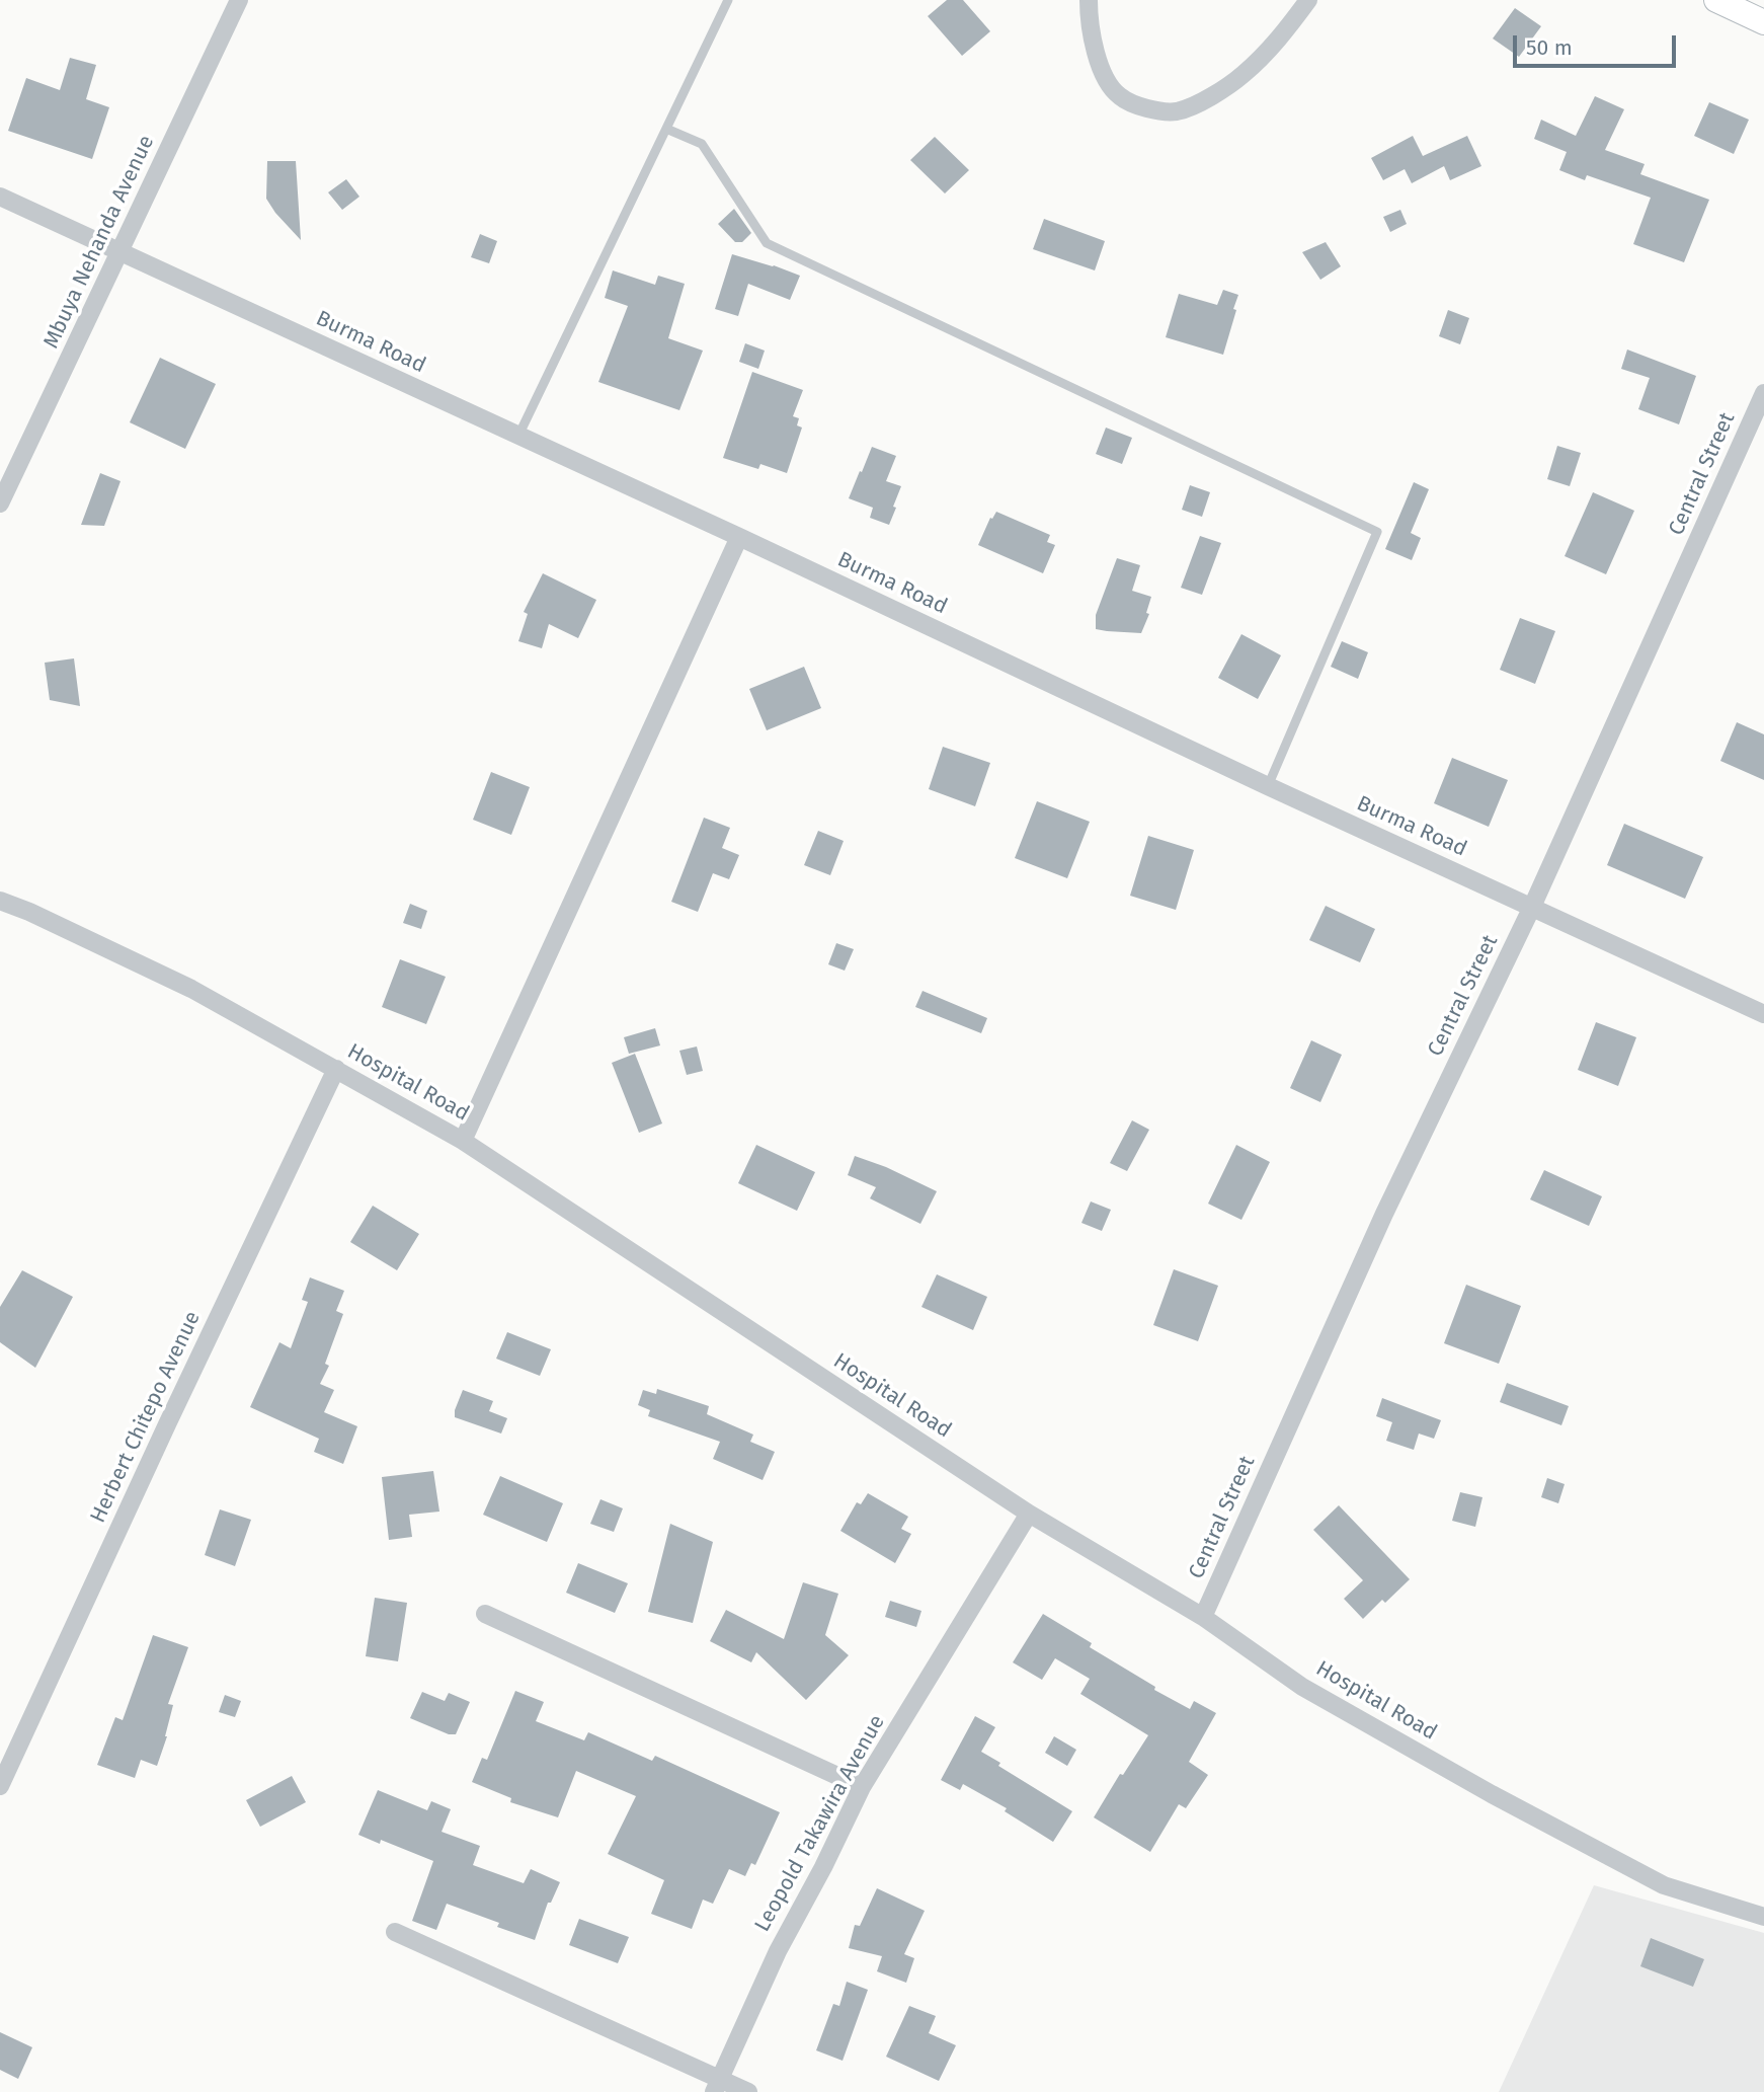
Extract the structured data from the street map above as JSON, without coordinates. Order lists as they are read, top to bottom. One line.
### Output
{"streets":{"street":["Mbuya Nehanda Avenue","Burma Road","Central Street","Hospital Road","Herbert Chitepo Avenue","Leopold Takawira Avenue"]},"crossings":[["Mbuya Nehanda Avenue","Burma Road"],["Burma Road","Central Street"],["Central Street","Hospital Road"],["Hospital Road","Herbert Chitepo Avenue"],["Hospital Road","Leopold Takawira Avenue"]],"scale_bar":"50 m"}
